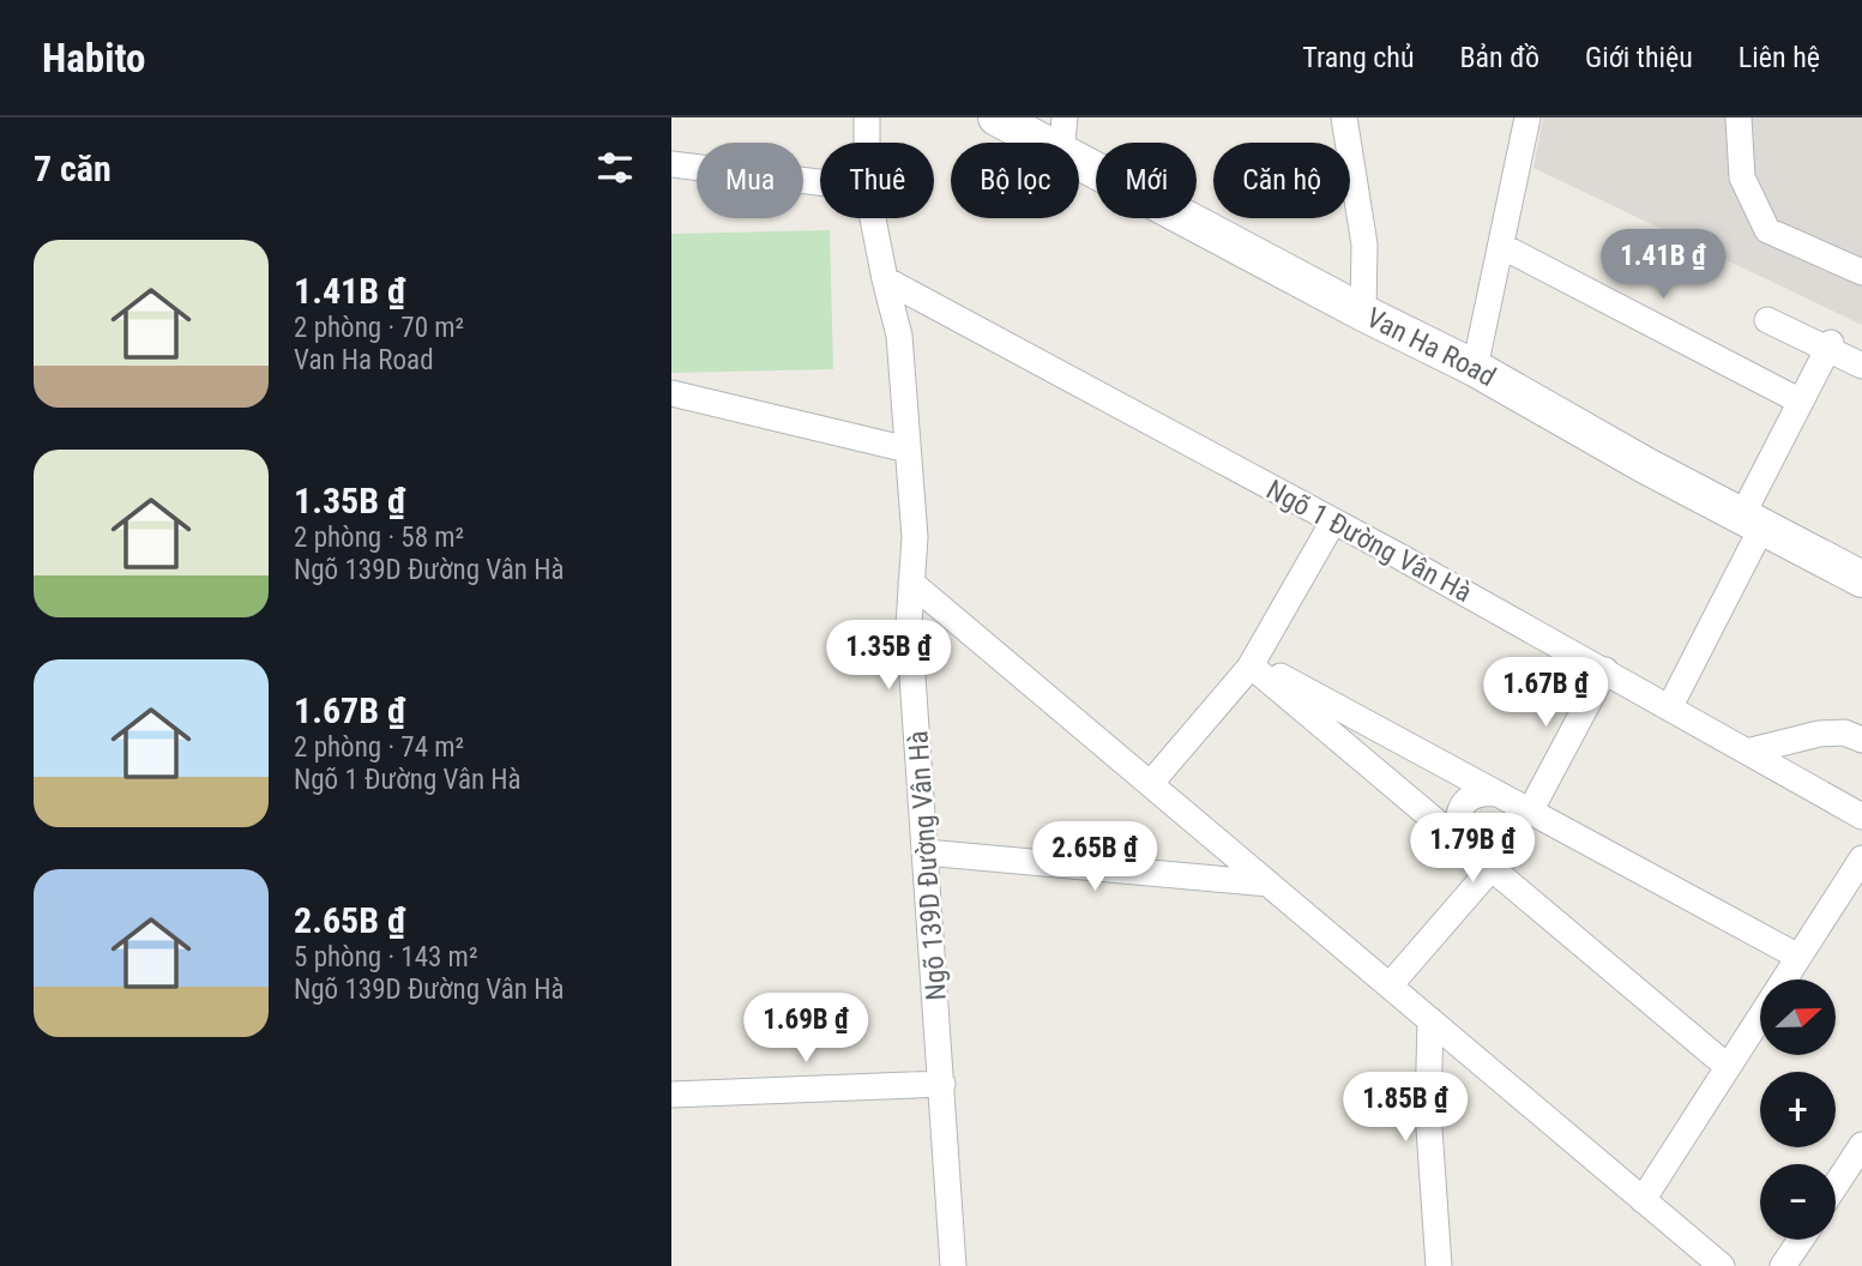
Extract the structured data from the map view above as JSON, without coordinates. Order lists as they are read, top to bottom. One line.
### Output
{"streets":{"street":["Van Ha Road","Ngõ 1 Đường Vân Hà","Ngõ 139D Đường Vân Hà"]},"crossings":[["Ngõ 1 Đường Vân Hà","Ngõ 139D Đường Vân Hà"]],"north":"right","page":{"header":"Habito","nav":["Trang chủ","Bản đồ","Giới thiệu","Liên hệ"],"heading":"7 căn","chip":["Mua","Thuê","Bộ lọc","Mới","Căn hộ"],"list":[{"name":"1.41B ₫","note":"2 phòng · 70 m² · Van Ha Road"},{"name":"1.35B ₫","note":"2 phòng · 58 m² · Ngõ 139D Đường Vân Hà"},{"name":"1.67B ₫","note":"2 phòng · 74 m² · Ngõ 1 Đường Vân Hà"},{"name":"2.65B ₫","note":"5 phòng · 143 m² · Ngõ 139D Đường Vân Hà"}],"price":["1.41B ₫","1.35B ₫","1.67B ₫","1.79B ₫","2.65B ₫","1.69B ₫","1.85B ₫"],"map_buttons":["+","−"]}}
